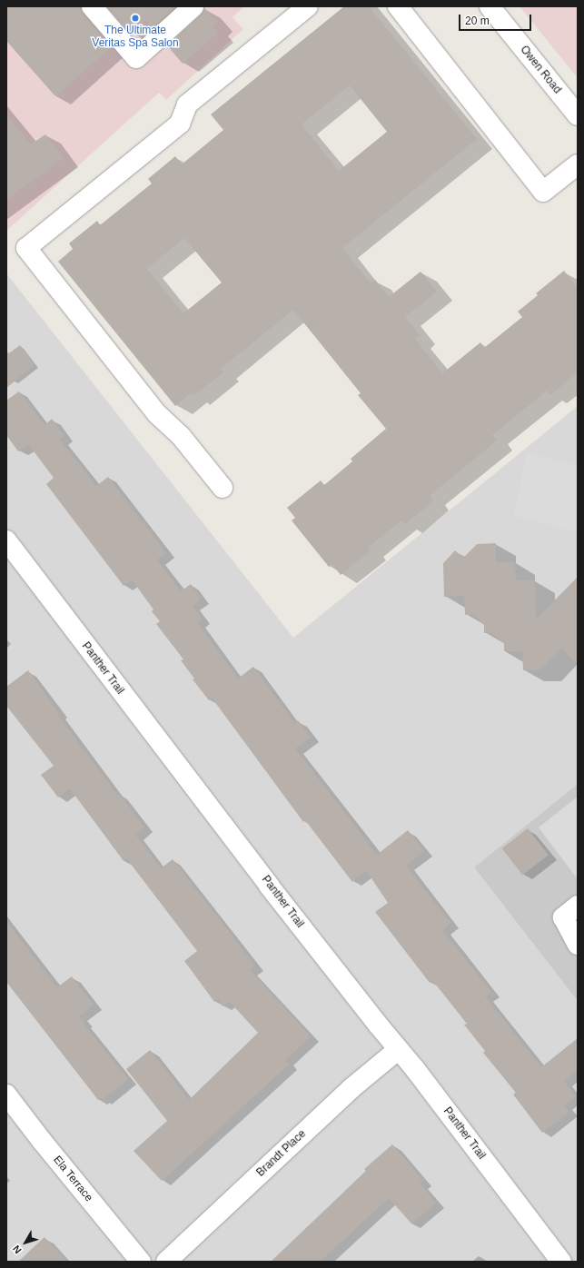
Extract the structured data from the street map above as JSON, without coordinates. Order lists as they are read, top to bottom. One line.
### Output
{"streets":{"street":["Owen Road","Panther Trail","Brandt Place","Ela Terrace"]},"crossings":[["Panther Trail","Brandt Place"]],"places":["The Ultimate Veritas Spa Salon"],"scale_bar":"20 m","north":"bottom left"}
